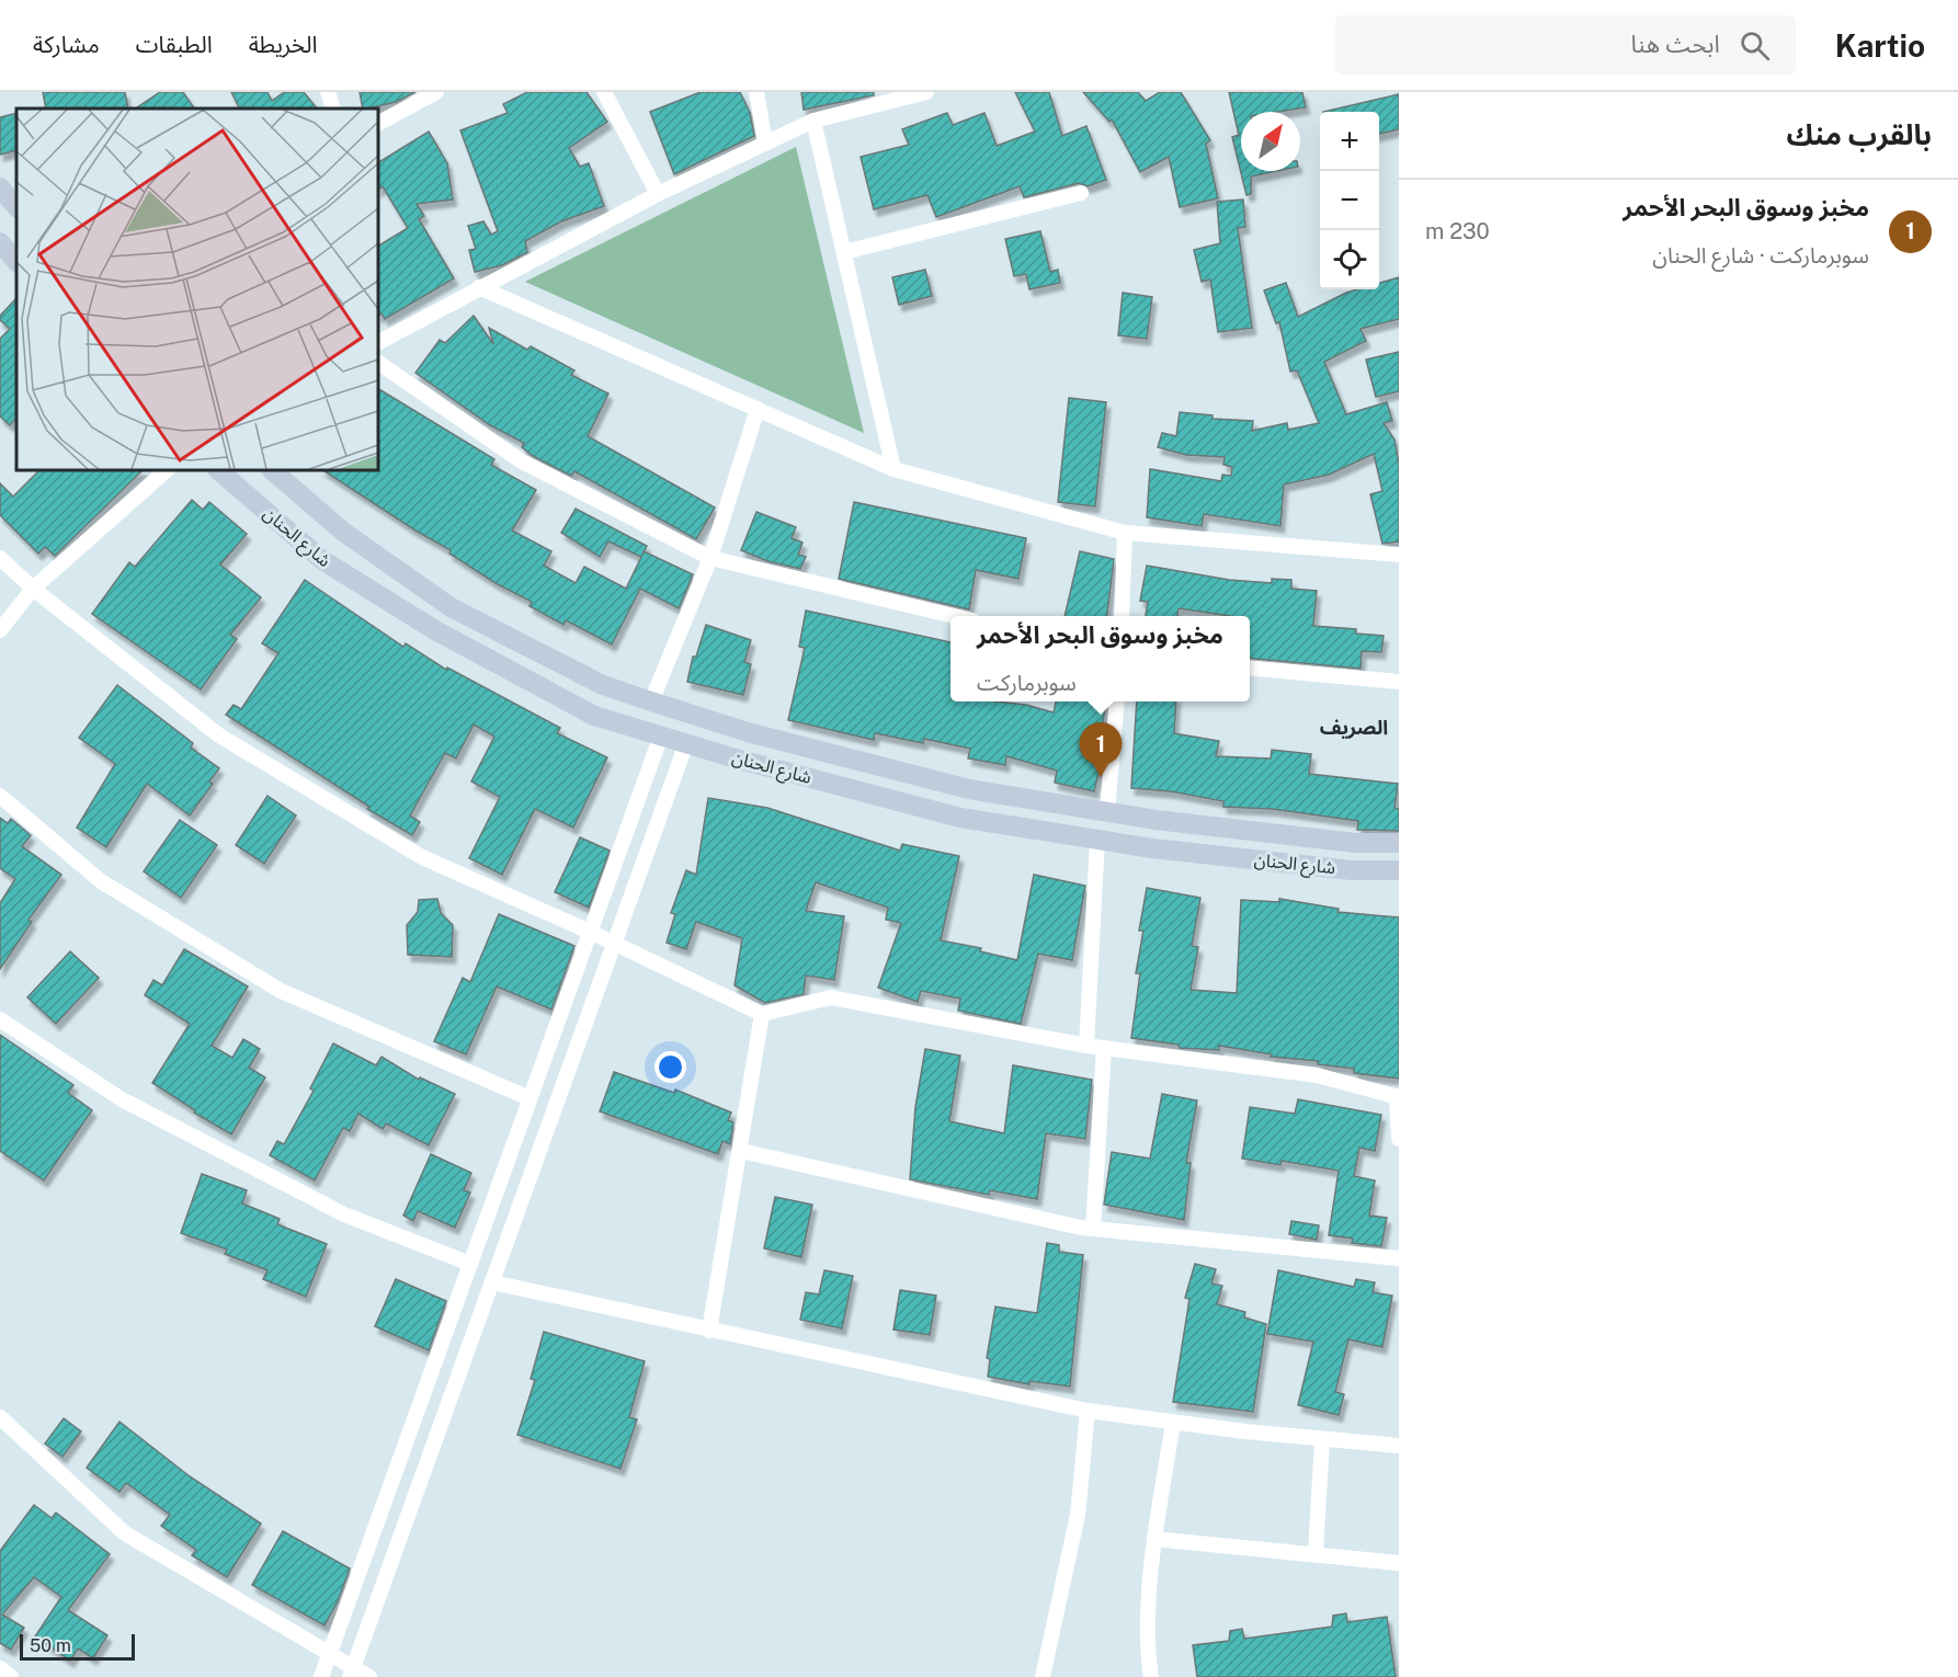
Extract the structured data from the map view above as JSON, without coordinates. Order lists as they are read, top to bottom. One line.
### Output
{"streets":{"main road":["شارع الحنان"]},"districts":["الصريف"],"scale_bar":"50 m","north":"top right","page":{"header":"Kartio","search":"ابحث هنا","nav":["الخريطة","الطبقات","مشاركة"],"heading":"بالقرب منك","map_buttons":["+","−"],"list":[{"mark":"1","name":"مخبز وسوق البحر الأحمر","note":"سوبرماركت · شارع الحنان","value":"230 m"}],"popup":["مخبز وسوق البحر الأحمر","سوبرماركت"],"pins":"1","scale":"50 m"}}
